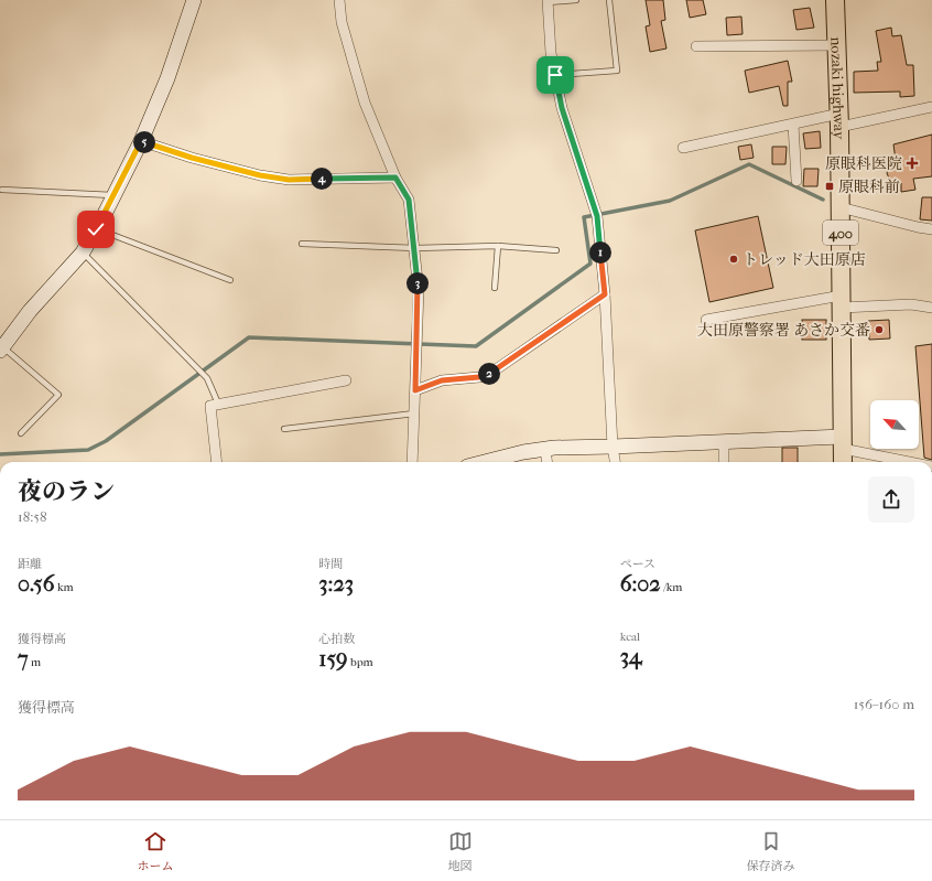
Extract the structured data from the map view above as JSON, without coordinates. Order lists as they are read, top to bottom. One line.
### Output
{"streets":{"highway":["nozaki highway","400"]},"places":{"health":["原眼科医院"],"transit":["原眼科前"],"other":["トレッド大田原店","大田原警察署 あさか交番"]},"north":"top left","page":{"pins":["5","4","1","3","2"],"heading":["夜のラン","18:58"],"stats":[["距離","0.56 km"],["時間","3:23"],["ペース","6:02 /km"],["獲得標高","7 m"],["心拍数","159 bpm"],["kcal","34"]],"chart":["獲得標高","156–160 m"],"tabs":["ホーム","地図","保存済み"]}}
